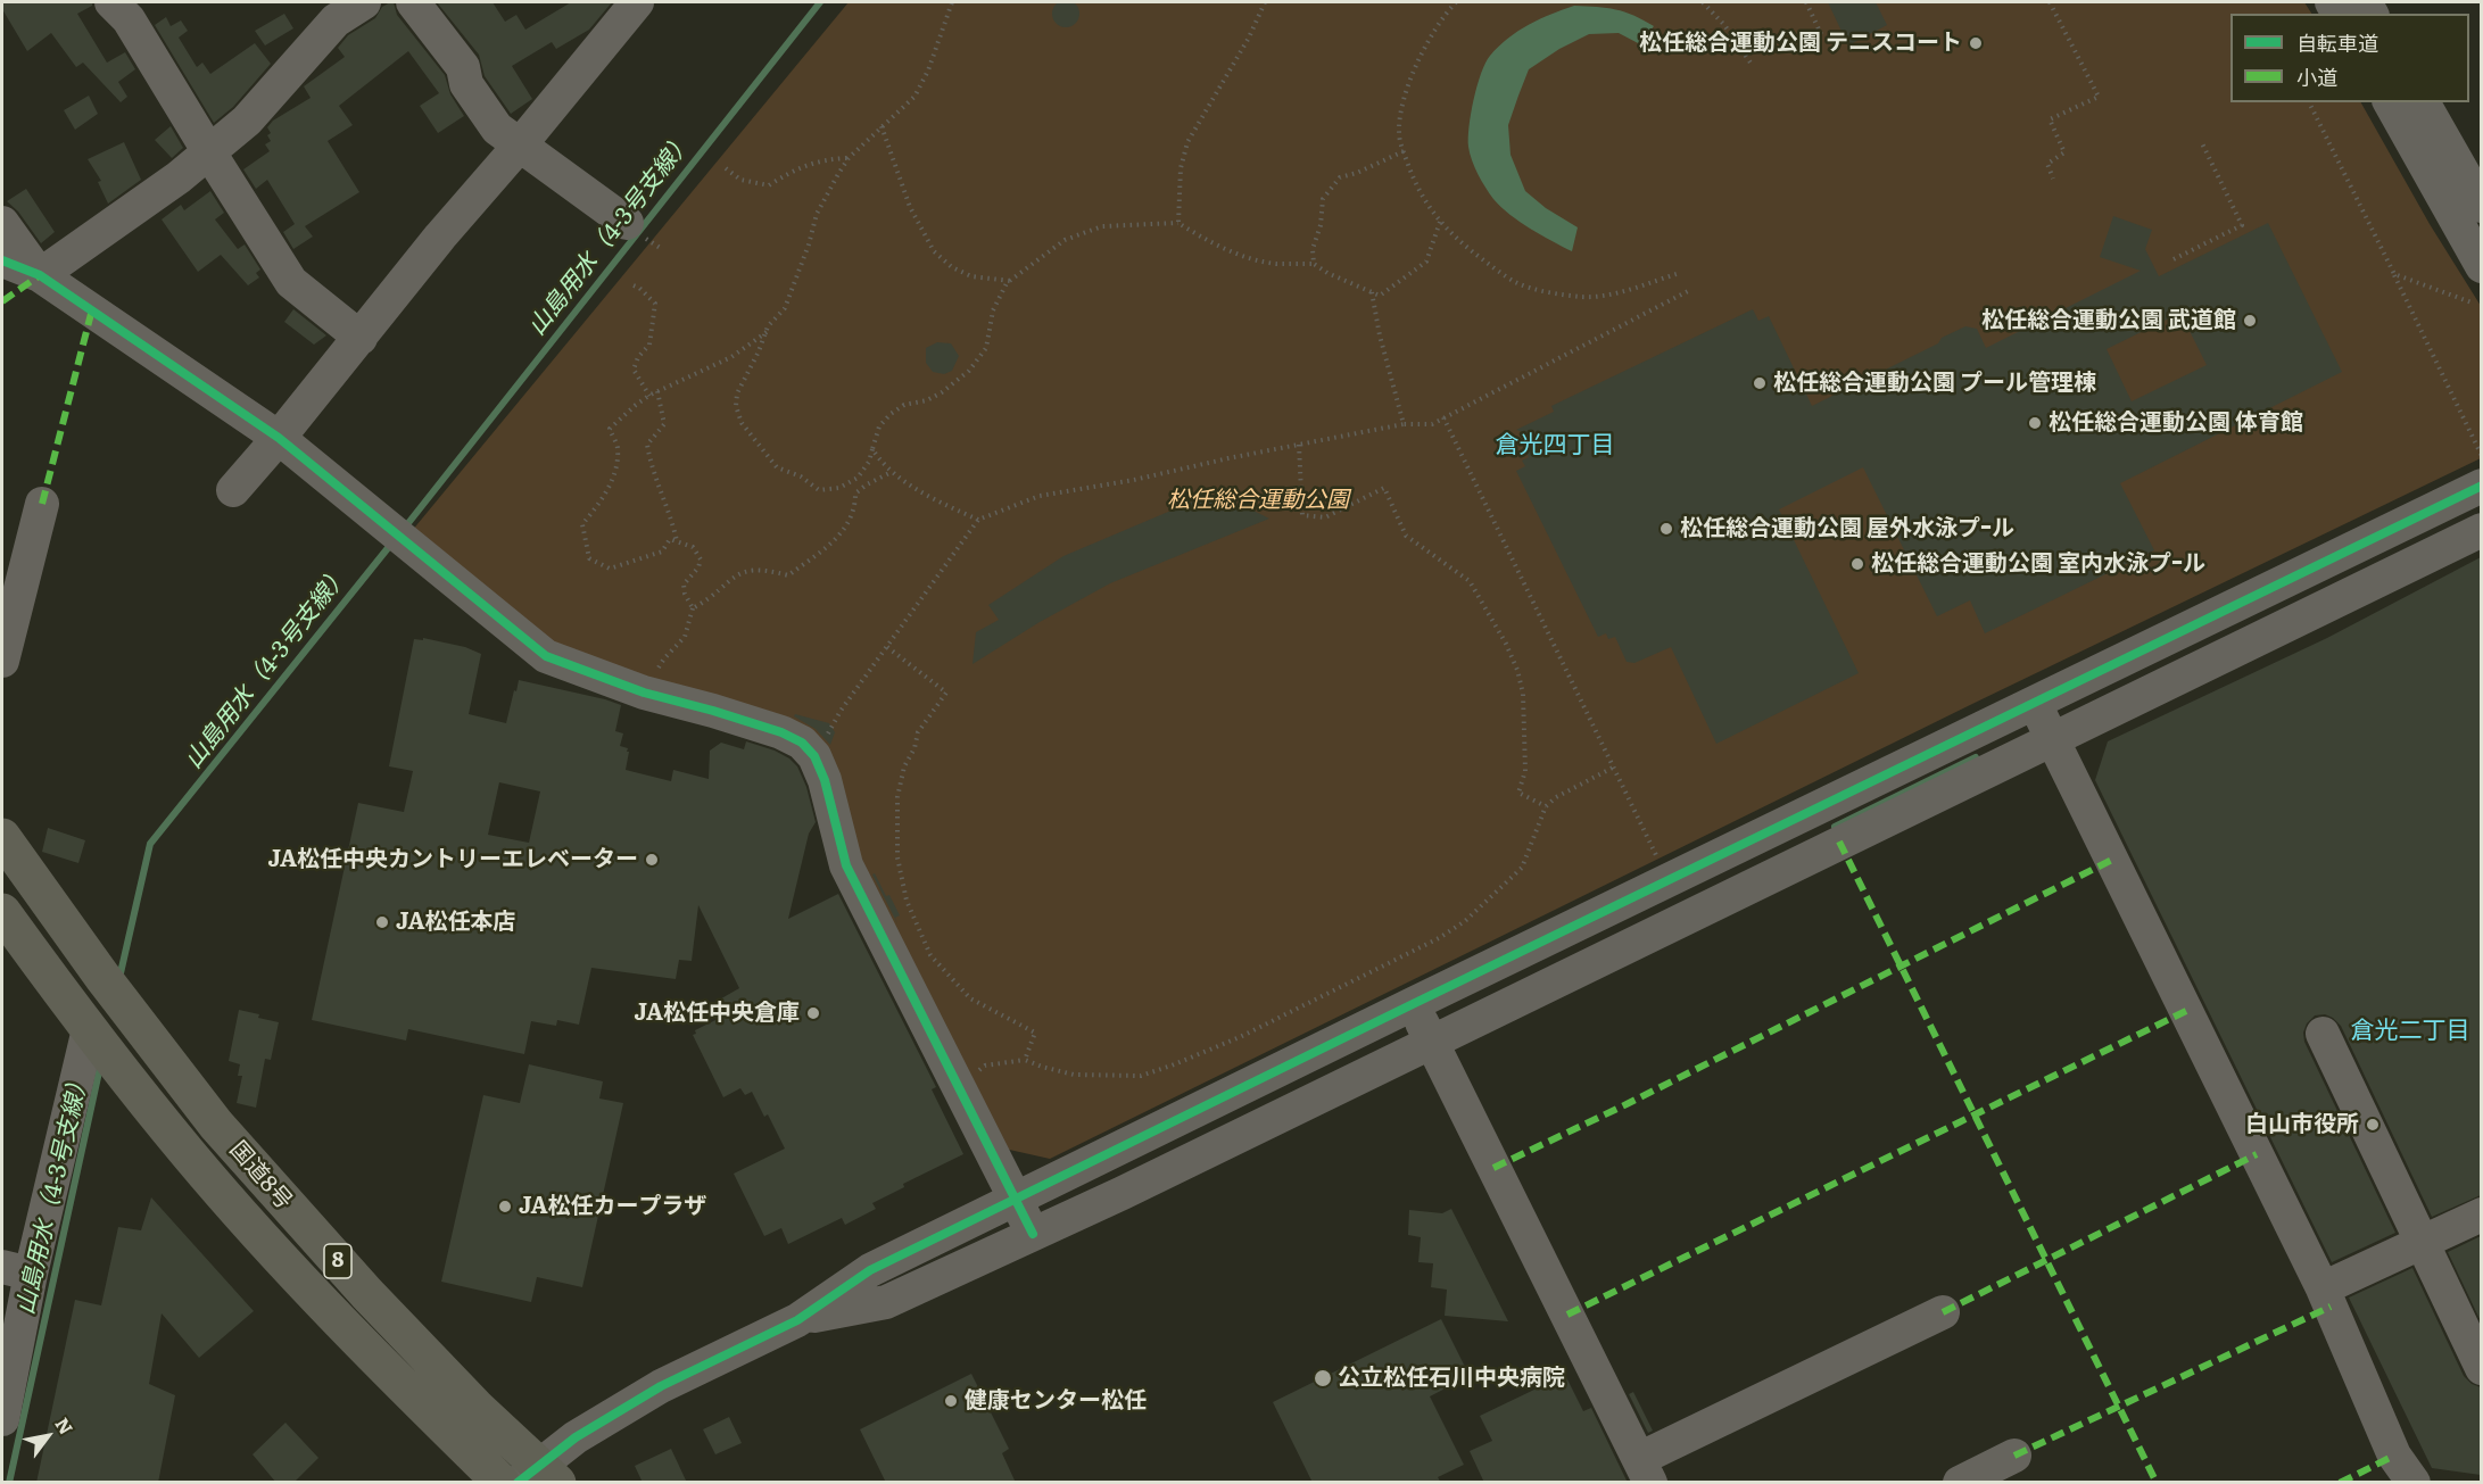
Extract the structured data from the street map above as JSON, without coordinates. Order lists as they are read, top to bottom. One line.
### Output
{"streets":{"highway":["国道8号","8"]},"districts":["倉光四丁目","倉光二丁目"],"water":["山島用水（4-3号支線）"],"parks":["松任総合運動公園"],"places":["松任総合運動公園 テニスコート","松任総合運動公園 武道館","松任総合運動公園 プール管理棟","松任総合運動公園 体育館","松任総合運動公園 屋外水泳プｰル","松任総合運動公園 室内水泳プｰル","JA松任中央カントリーエレベーター","JA松任本店","JA松任中央倉庫","白山市役所","JA松任カープラザ","公立松任石川中央病院","健康センター松任"],"legend":["自転車道","小道"],"north":"top right"}
